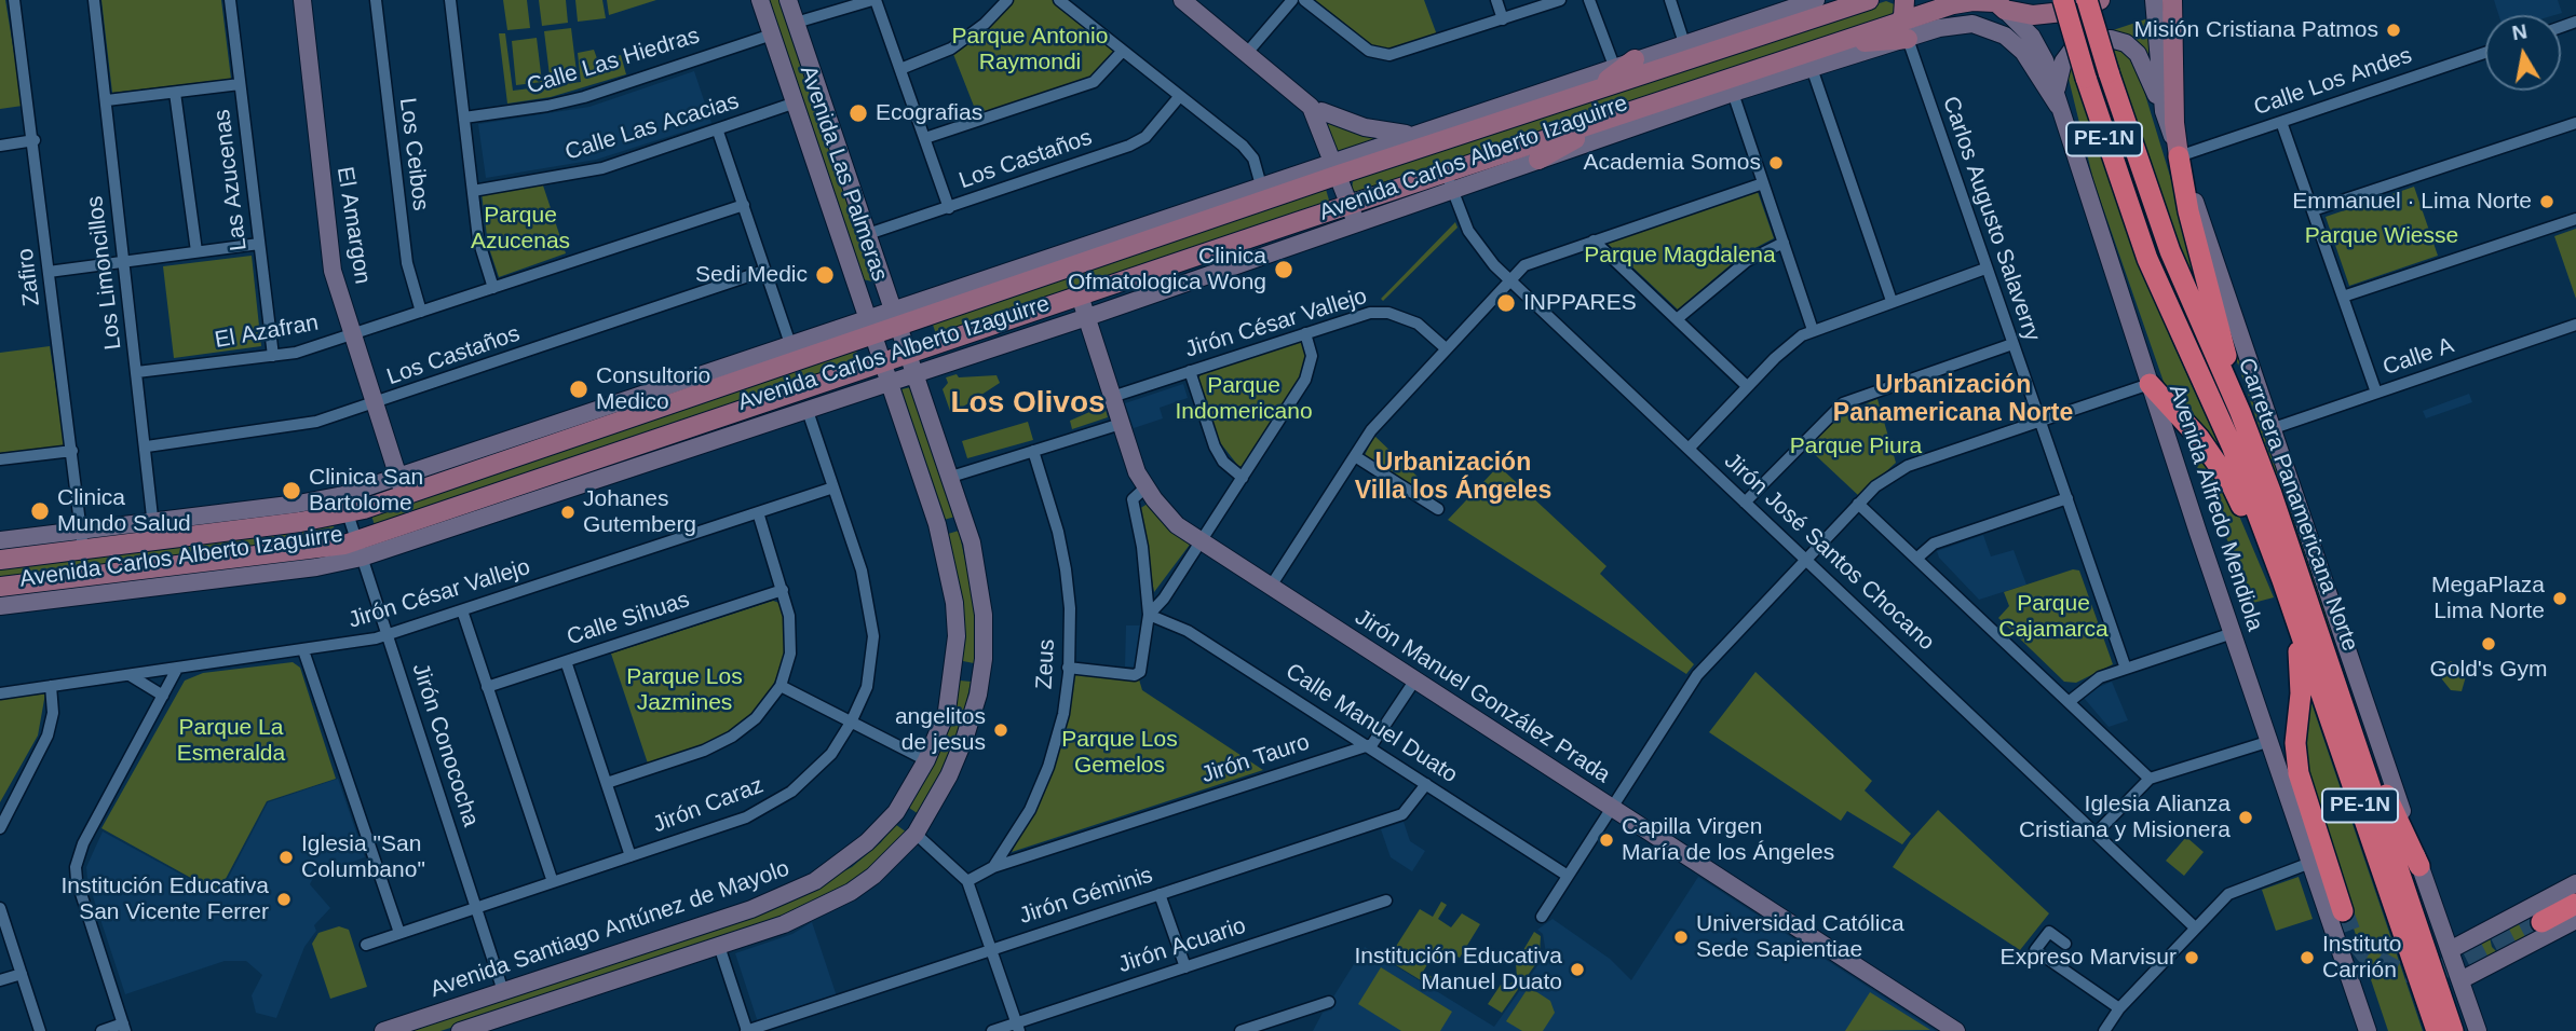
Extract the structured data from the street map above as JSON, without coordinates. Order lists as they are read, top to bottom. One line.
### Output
{"streets":{"highway":["PE-1N","Carretera Panamericana Norte"],"main road":["Avenida Carlos Alberto Izaguirre"],"street":["Calle Las Hiedras","Calle Los Andes","Calle Las Acacias","Los Ceibos","Los Castaños","Avenida Las Palmeras","Las Azucenas","Carlos Augusto Salaverry","El Amargon","Los Limoncillos","Zafiro","Jirón César Vallejo","El Azafran","Calle A","Avenida Alfredo Mendiola","Jirón José Santos Chocano","Calle Sihuas","Zeus","Jirón Manuel González Prada","Calle Manuel Duato","Jirón Conococha","Jirón Tauro","Jirón Caraz","Jirón Géminis","Avenida Santiago Antúnez de Mayolo","Jirón Acuario"]},"crossings":[["Calle Las Hiedras","Avenida Las Palmeras"],["Calle Las Acacias","Avenida Las Palmeras"],["Los Ceibos","El Azafran"],["Avenida Carlos Alberto Izaguirre","Avenida Las Palmeras"],["Avenida Carlos Alberto Izaguirre","El Amargon"],["Avenida Carlos Alberto Izaguirre","Los Limoncillos"],["Avenida Carlos Alberto Izaguirre","Zafiro"],["Avenida Carlos Alberto Izaguirre","Jirón José Santos Chocano"],["Avenida Carlos Alberto Izaguirre","Jirón Manuel González Prada"],["Avenida Carlos Alberto Izaguirre","Jirón Conococha"],["Avenida Carlos Alberto Izaguirre","Jirón Caraz"],["Avenida Carlos Alberto Izaguirre","Avenida Santiago Antúnez de Mayolo"],["Los Castaños","Avenida Las Palmeras"],["Los Castaños","El Amargon"],["Los Castaños","Los Limoncillos"],["Avenida Las Palmeras","Avenida Santiago Antúnez de Mayolo"],["Las Azucenas","El Azafran"],["El Amargon","El Azafran"],["Los Limoncillos","El Azafran"],["Jirón César Vallejo","Jirón Manuel González Prada"],["Jirón César Vallejo","Jirón Conococha"],["Jirón César Vallejo","Jirón Caraz"],["Zeus","Jirón Tauro"],["Calle Manuel Duato","Jirón Tauro"],["Calle Manuel Duato","Jirón Géminis"],["Jirón Conococha","Jirón Caraz"],["Jirón Conococha","Avenida Santiago Antúnez de Mayolo"]],"districts":["Urbanización Panamericana Norte","Los Olivos","Urbanización Villa los Ángeles"],"parks":["Parque Antonio Raymondi","Parque Azucenas","Parque Wiesse","Parque Magdalena","Parque Indomericano","Parque Piura","Parque Cajamarca","Parque Los Jazmines","Parque La Esmeralda","Parque Los Gemelos"],"places":["Misión Cristiana Patmos","Ecografias","Academia Somos","Emmanuel · Lima Norte","Clinica Ofmatologica Wong","Sedi Medic","INPPARES","Consultorio Medico","Clinica San Bartolome","Clinica Mundo Salud","Johanes Gutemberg","MegaPlaza Lima Norte","Gold's Gym","angelitos de jesus","Iglesia Alianza Cristiana y Misionera","Capilla Virgen María de los Ángeles","Iglesia \"San Columbano\"","Institución Educativa San Vicente Ferrer","Universidad Católica Sede Sapientiae","Expreso Marvisur","Instituto Carrión","Institución Educativa Manuel Duato"],"north":"top"}
